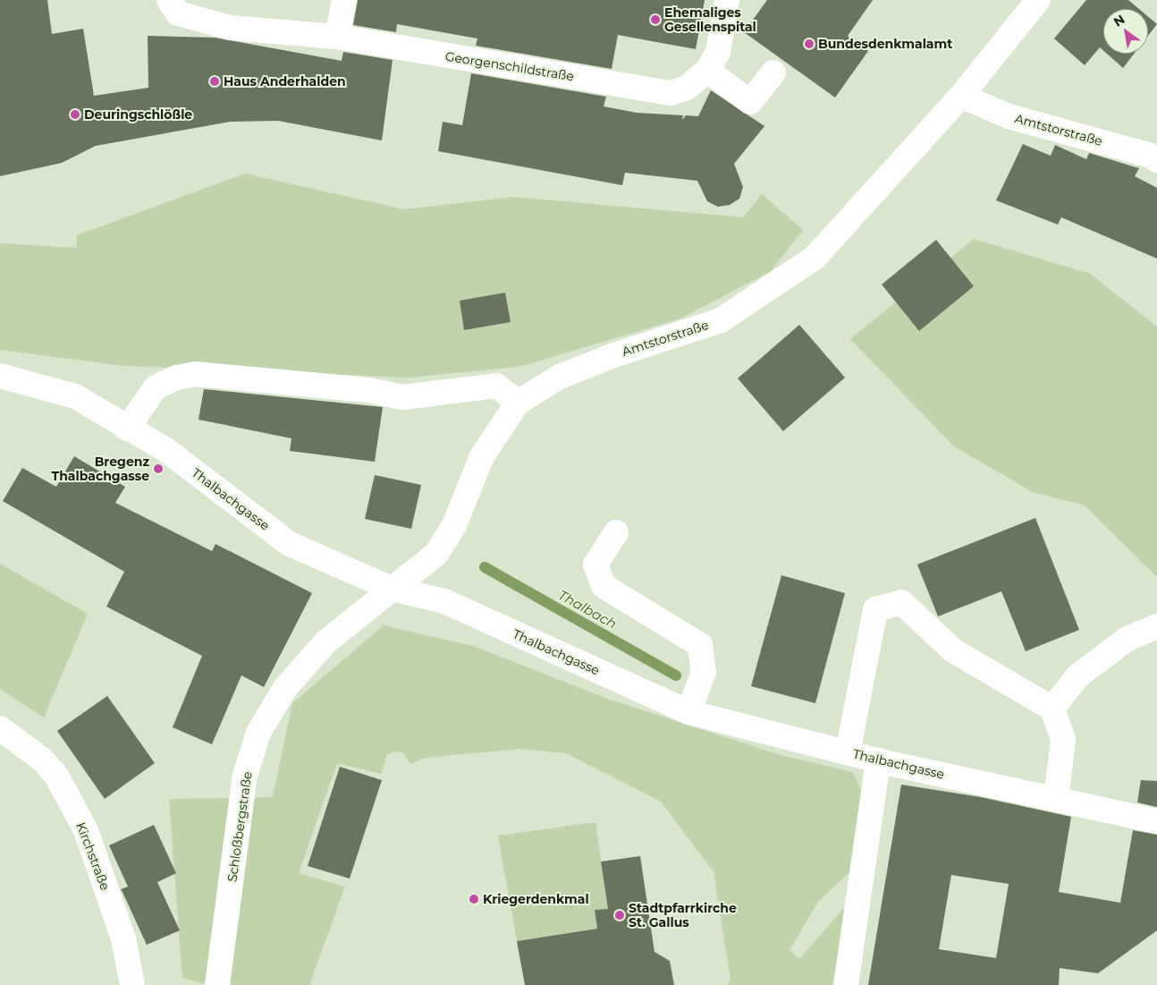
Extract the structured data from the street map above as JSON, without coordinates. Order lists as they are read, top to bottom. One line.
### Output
{"streets":{"street":["Georgenschildstraße","Amtstorstraße","Thalbachgasse","Schloßbergstraße","Kirchstraße"]},"crossings":[["Amtstorstraße","Thalbachgasse"],["Amtstorstraße","Schloßbergstraße"],["Thalbachgasse","Schloßbergstraße"]],"water":["Thalbach"],"places":["Ehemaliges Gesellenspital","Bundesdenkmalamt","Haus Anderhalden","Deuringschlößle","Bregenz Thalbachgasse","Kriegerdenkmal","Stadtpfarrkirche St. Gallus"],"north":"top left"}
